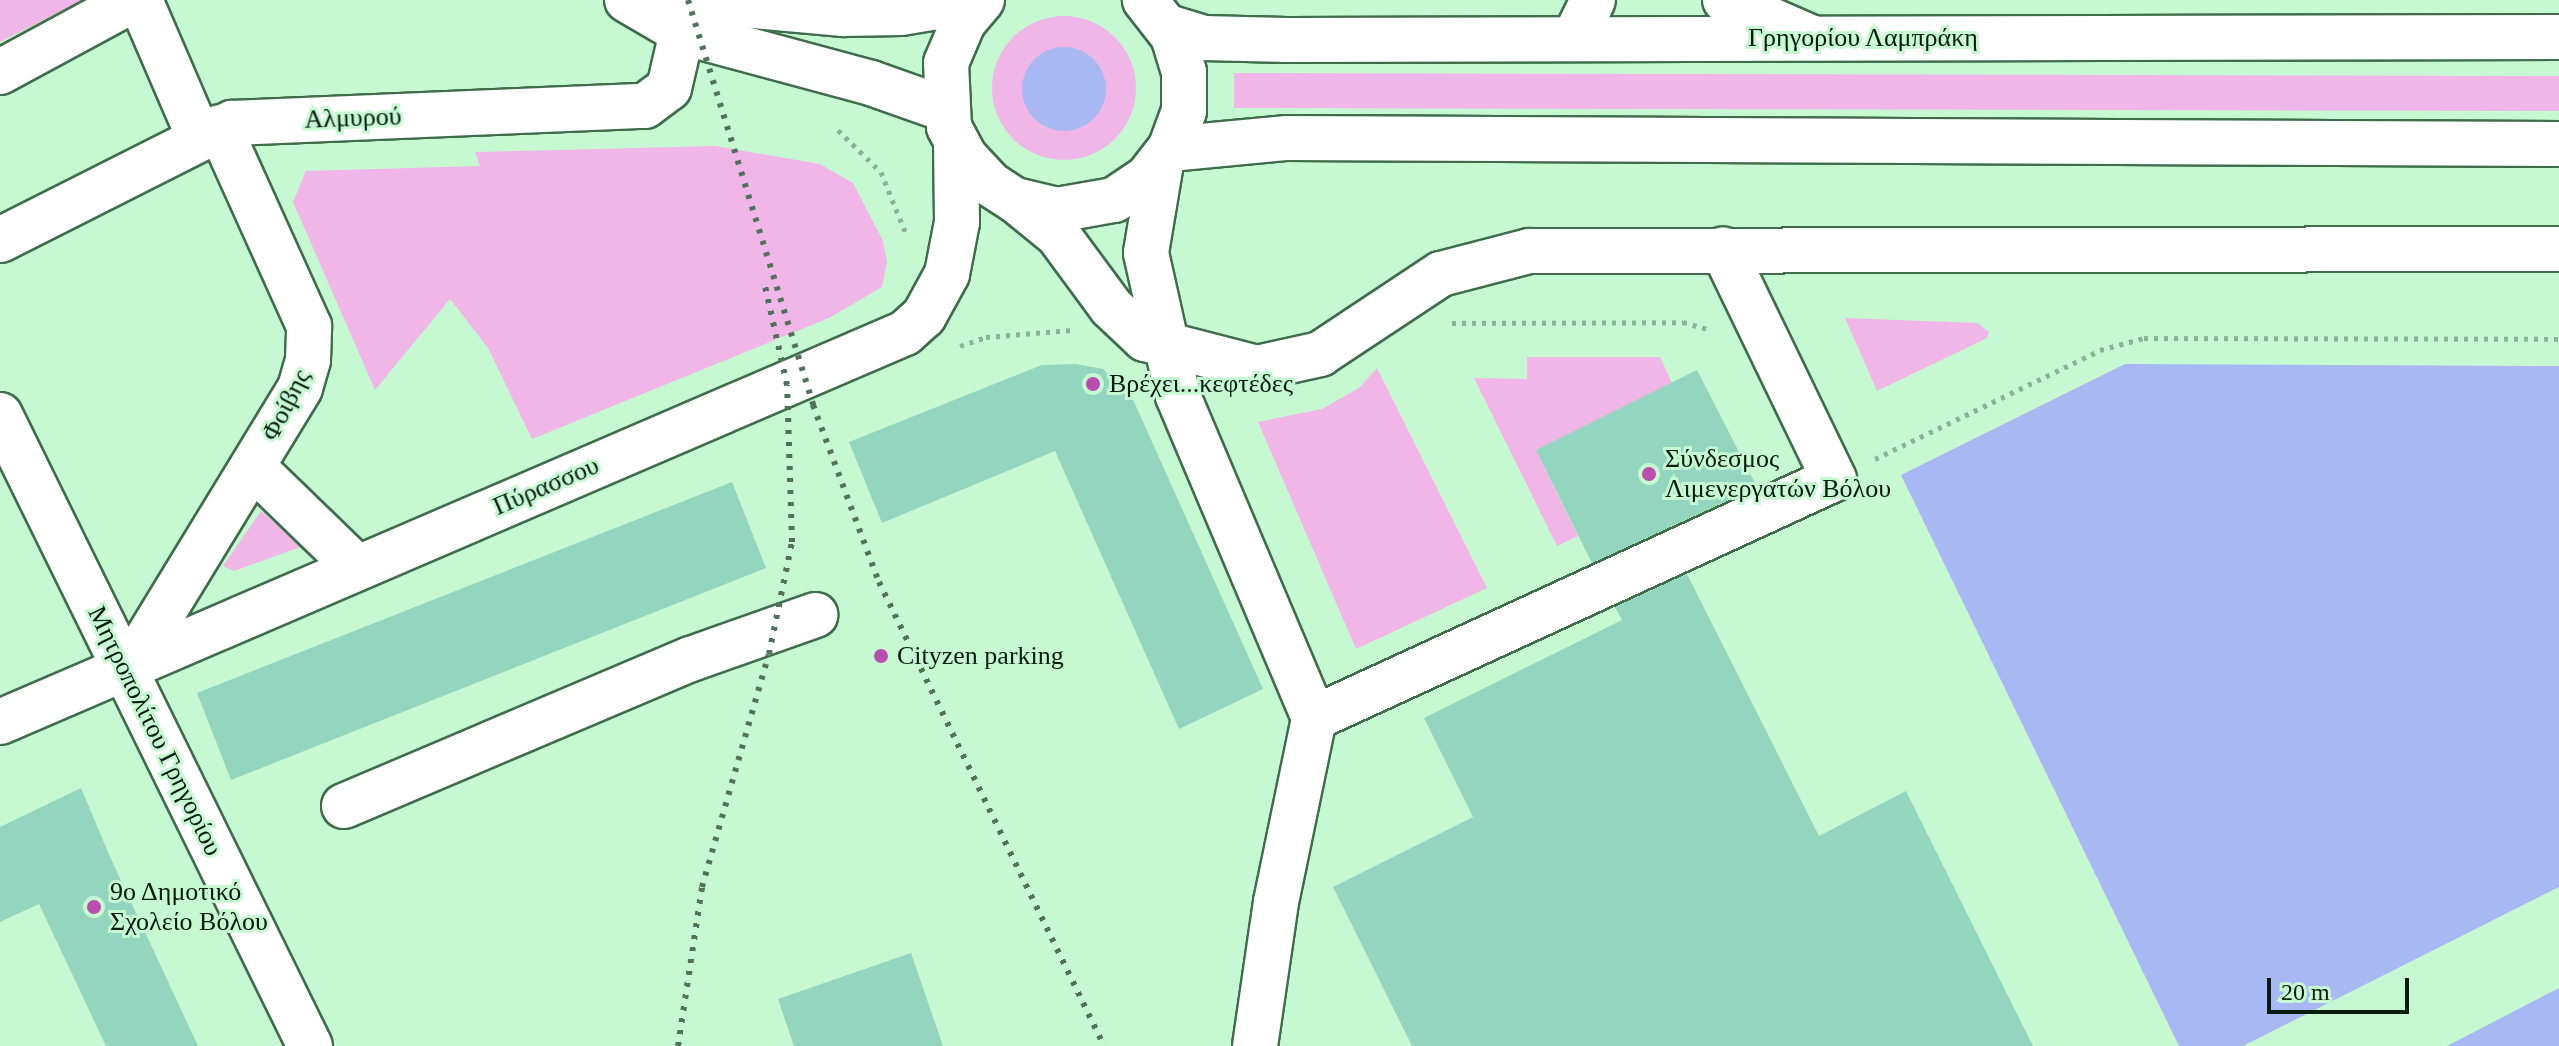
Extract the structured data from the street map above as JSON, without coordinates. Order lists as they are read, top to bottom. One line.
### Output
{"streets":{"street":["Γρηγορίου Λαμπράκη","Αλμυρού","Φοίβης","Πύρασσου","Μητροπολίτου Γρηγορίου"]},"crossings":[["Αλμυρού","Φοίβης"],["Φοίβης","Πύρασσου"],["Φοίβης","Μητροπολίτου Γρηγορίου"],["Πύρασσου","Μητροπολίτου Γρηγορίου"]],"places":["Βρέχει...κεφτέδες","Σύνδεσμος Λιμενεργατών Βόλου","Cityzen parking","9ο Δημοτικό Σχολείο Βόλου"],"scale_bar":"20 m"}
